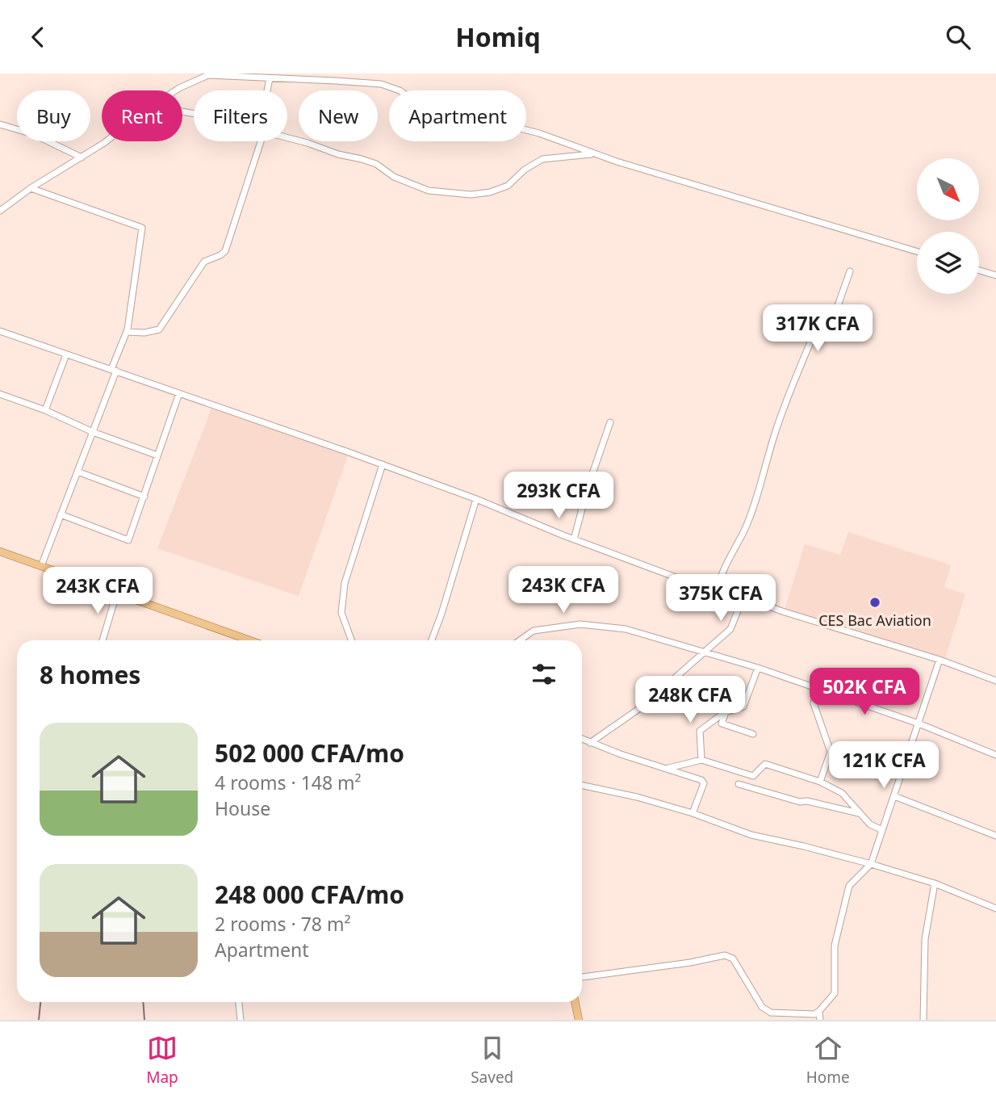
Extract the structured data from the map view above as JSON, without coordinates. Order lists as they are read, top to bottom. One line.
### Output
{"places":["CES Bac Aviation"],"north":"bottom right","page":{"header":"Homiq","chip":["Buy","Rent","Filters","New","Apartment"],"price":["317K CFA","293K CFA","243K CFA","243K CFA","375K CFA","502K CFA","248K CFA","121K CFA"],"heading":"8 homes","list":[{"name":"502 000 CFA/mo","note":"4 rooms · 148 m² · House"},{"name":"248 000 CFA/mo","note":"2 rooms · 78 m² · Apartment"}],"tabs":["Map","Saved","Home"]}}
